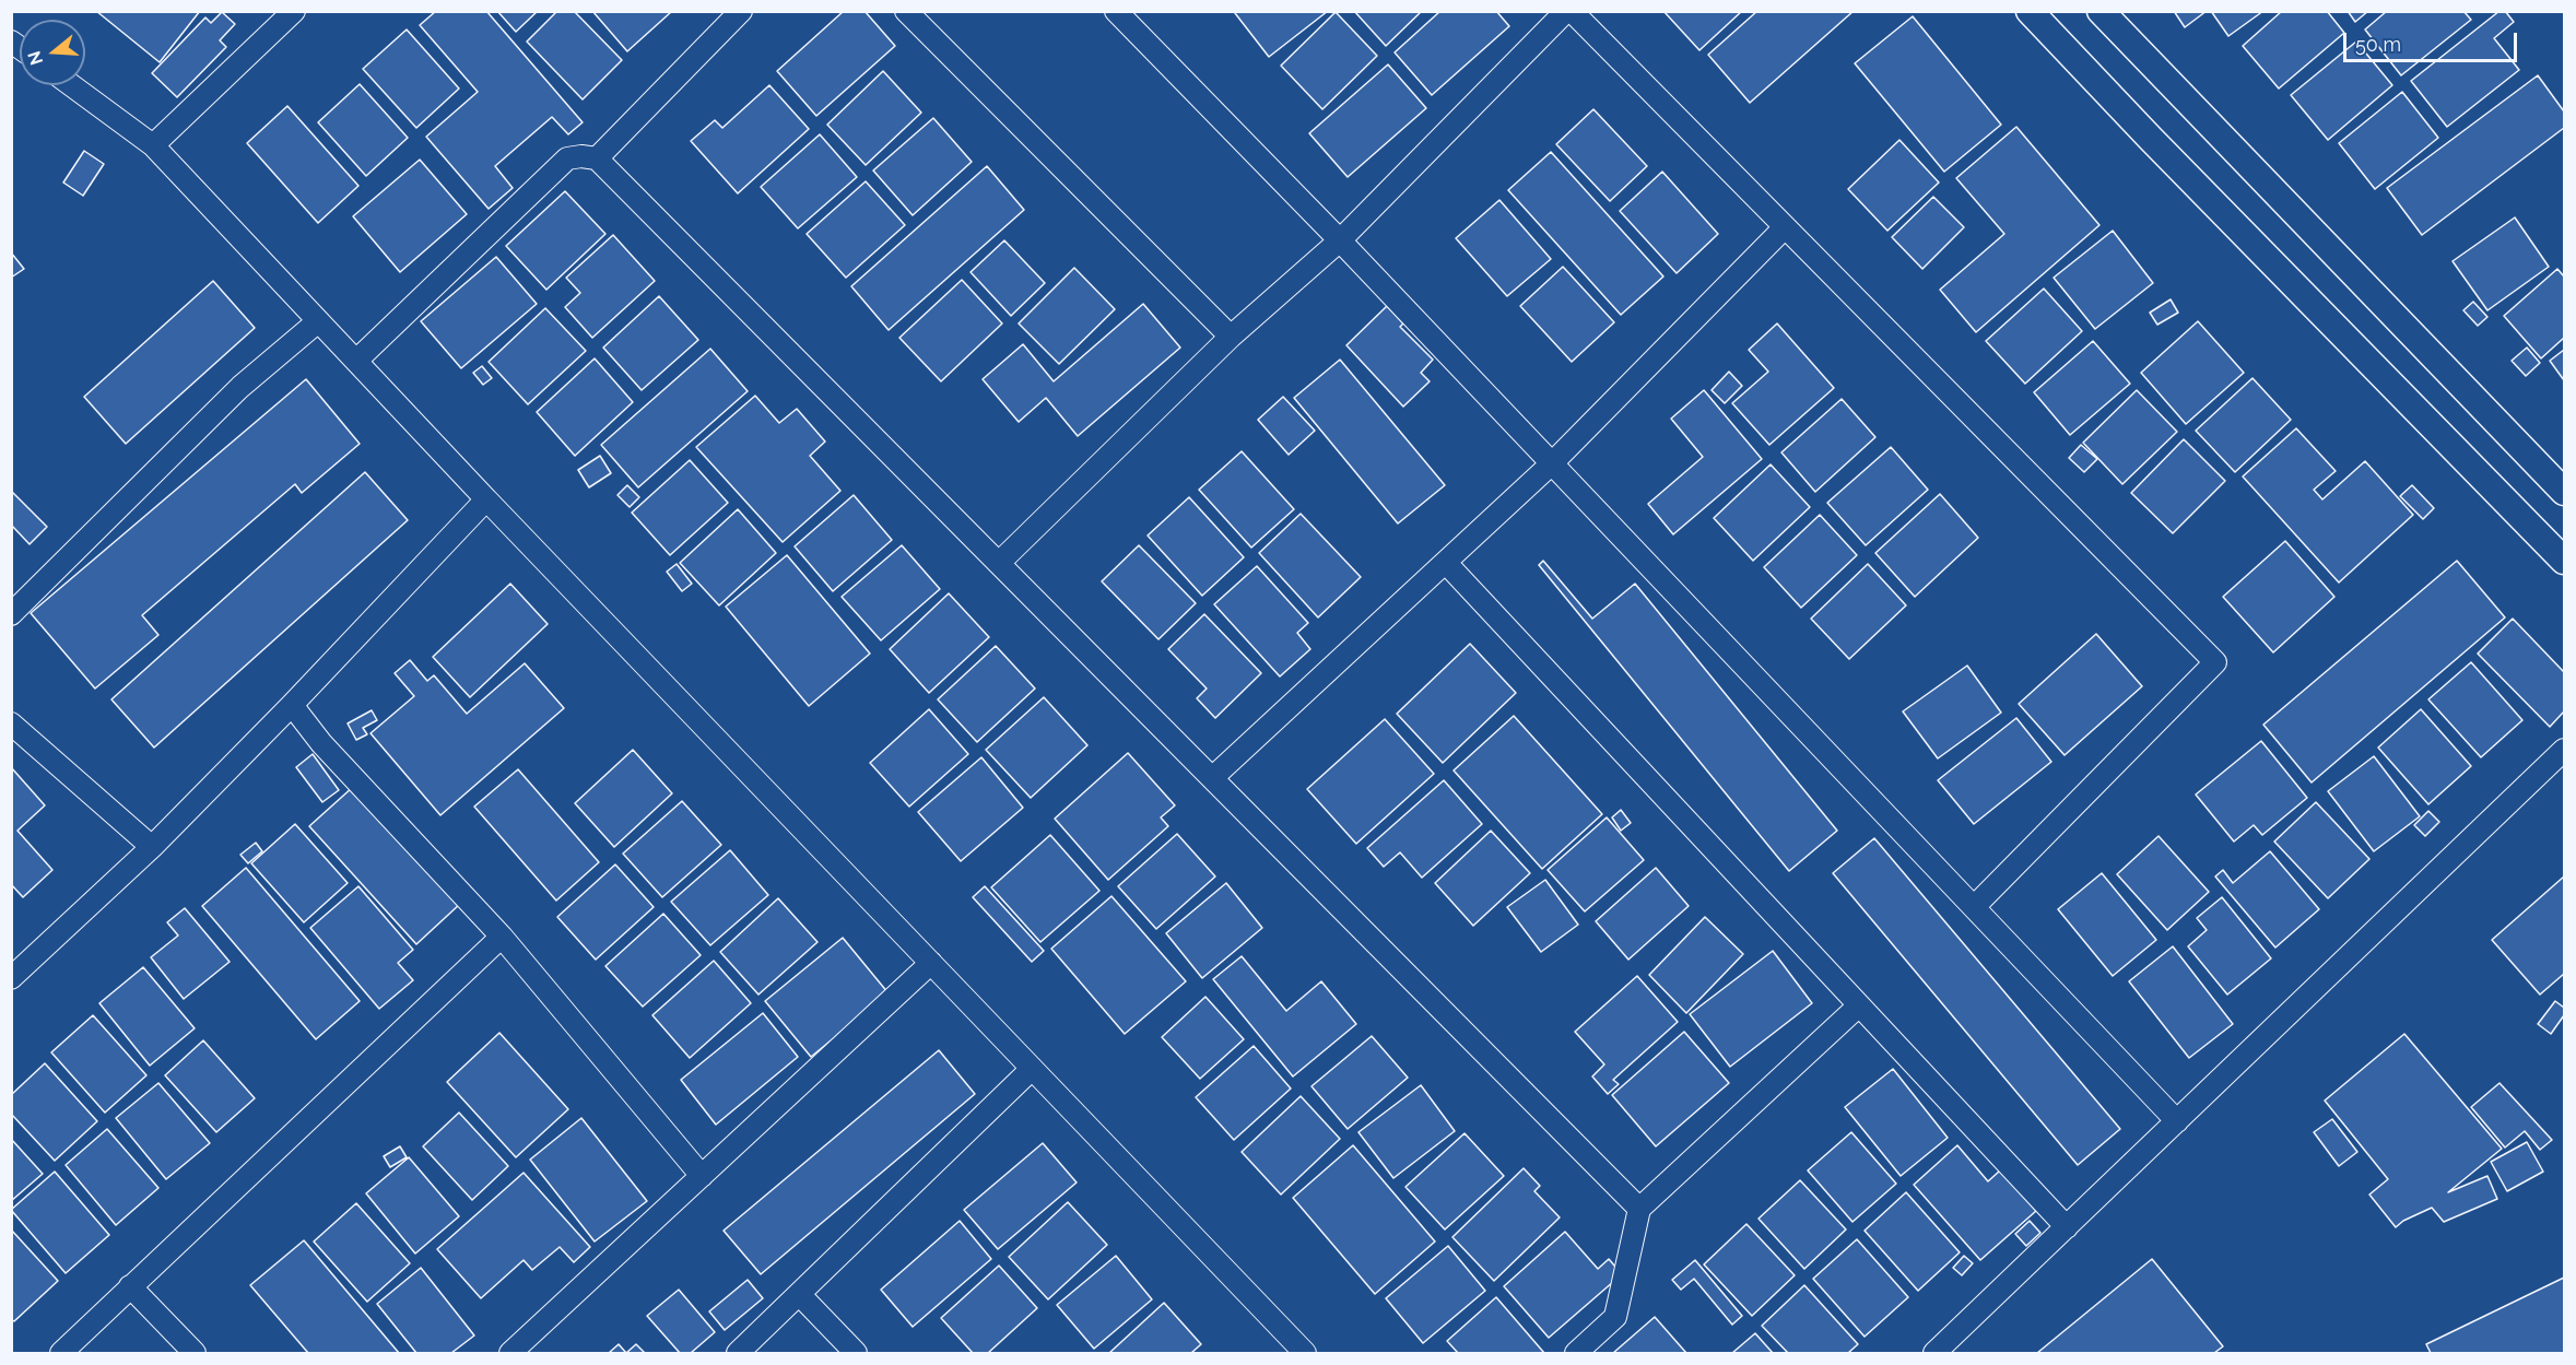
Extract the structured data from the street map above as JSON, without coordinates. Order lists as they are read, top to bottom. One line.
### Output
{"scale_bar":"50 m","north":"left"}
